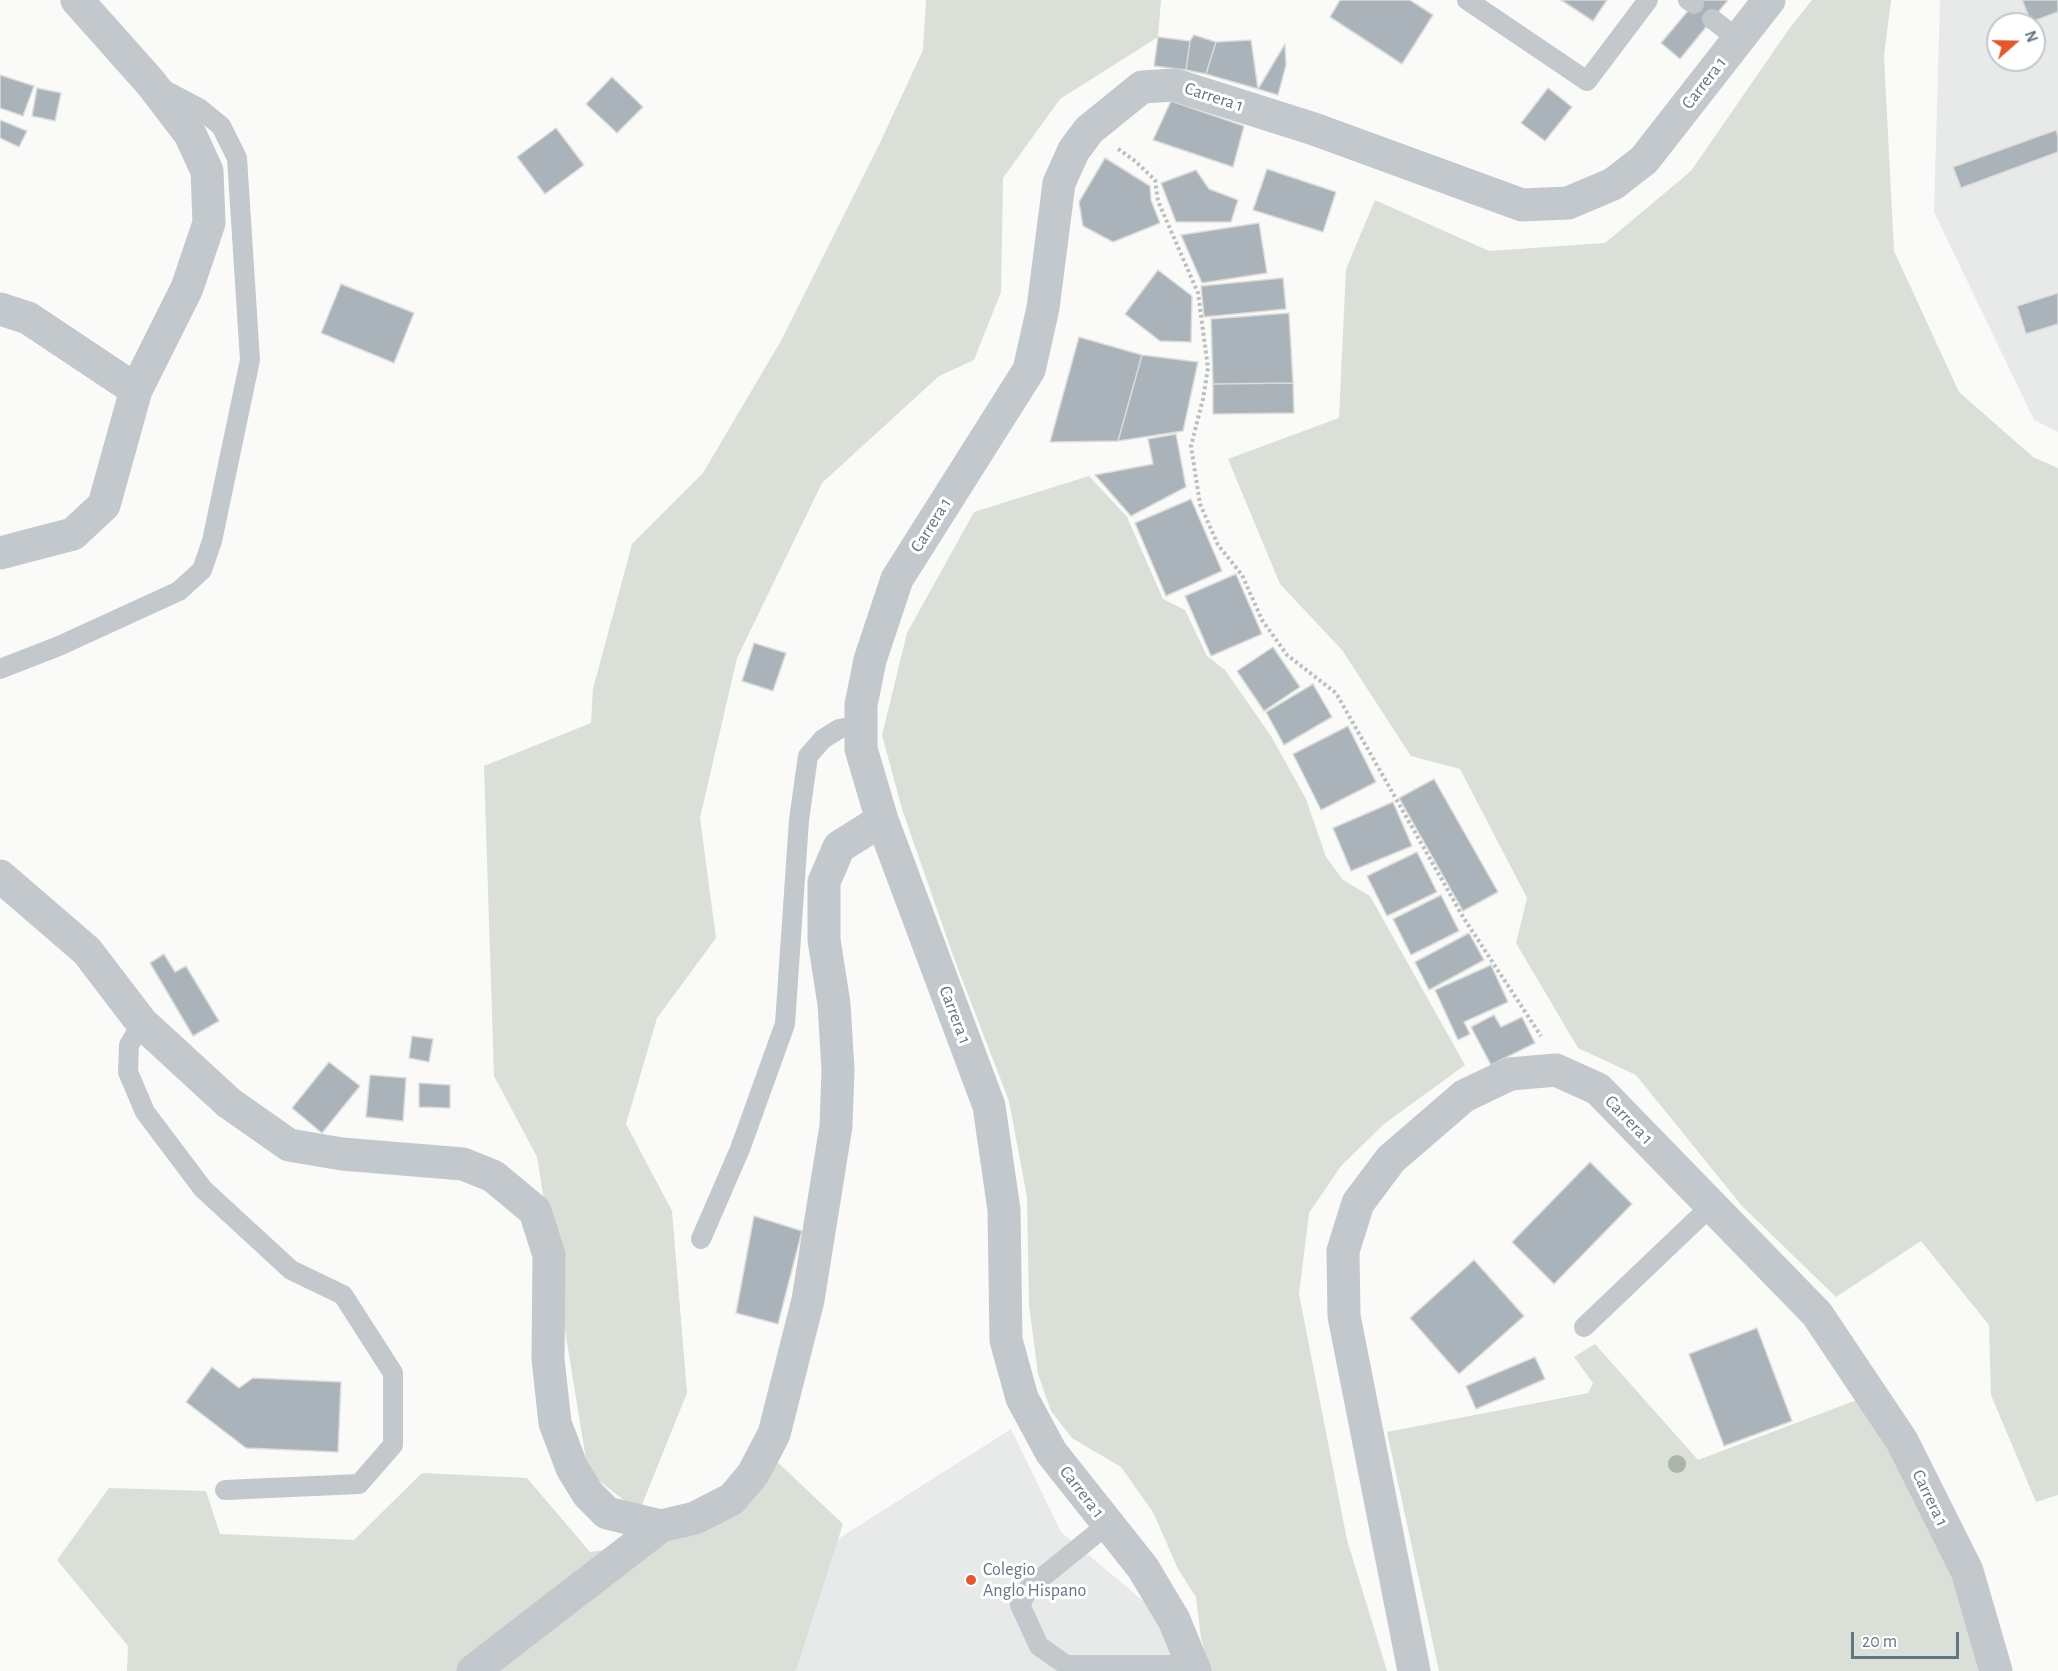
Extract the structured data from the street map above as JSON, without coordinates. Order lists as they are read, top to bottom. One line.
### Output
{"streets":{"street":["Carrera 1"]},"places":["Colegio Anglo Hispano"],"scale_bar":"20 m","north":"right"}
